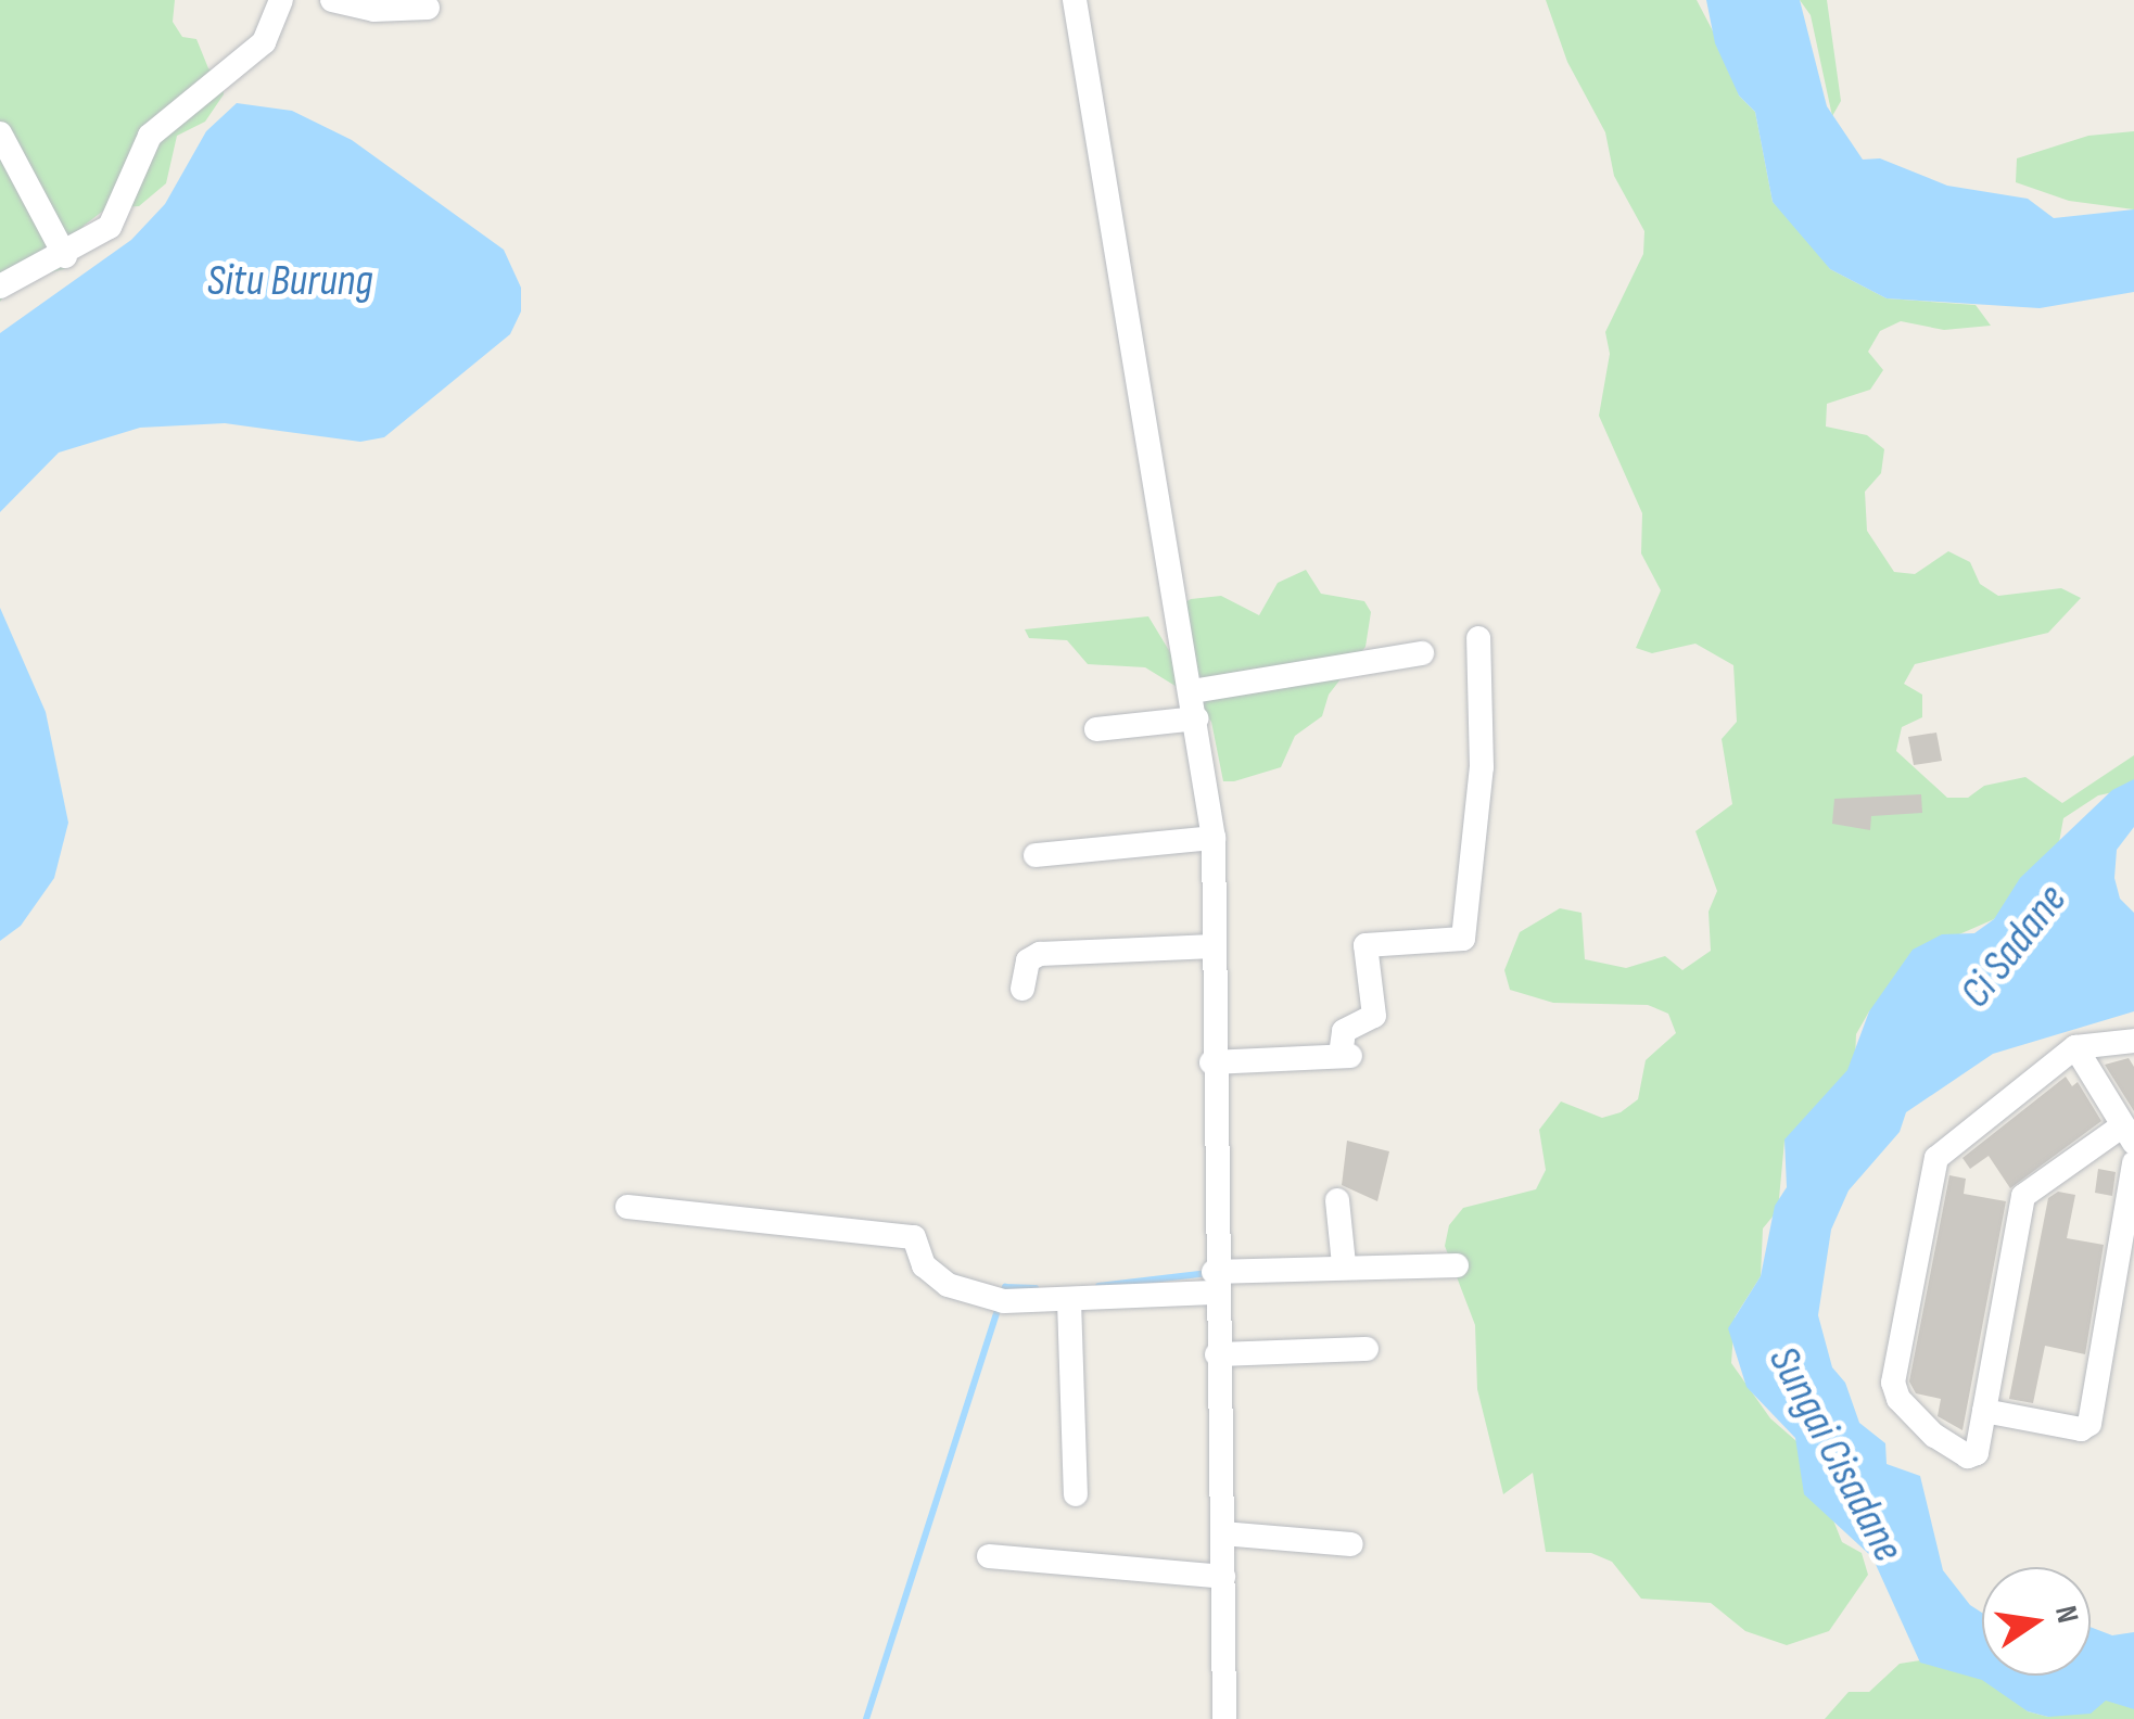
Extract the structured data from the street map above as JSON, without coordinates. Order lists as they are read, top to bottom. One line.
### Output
{"water":["Situ Burung","Ci Sadane","Sungai Cisadane"],"north":"right"}
